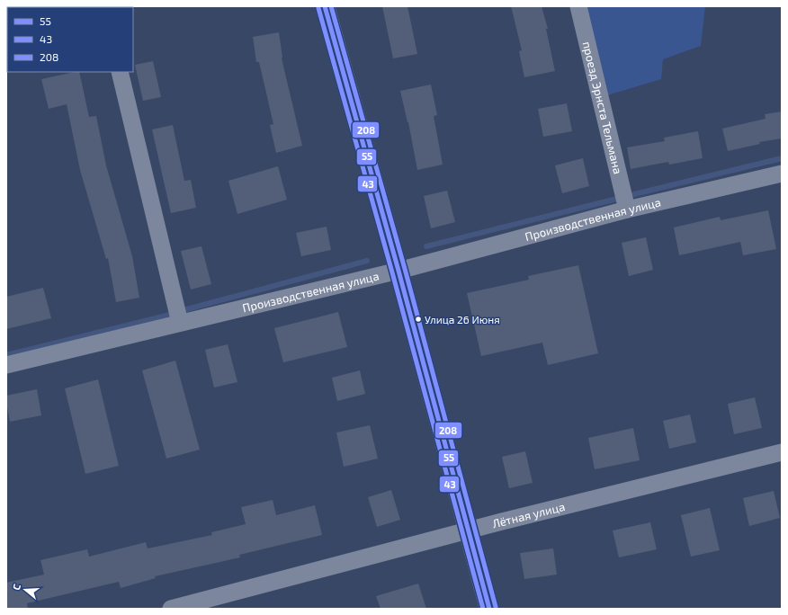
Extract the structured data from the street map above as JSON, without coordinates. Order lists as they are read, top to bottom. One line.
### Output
{"streets":{"street":["проезд Эрнста Тельмана","Производственная улица","Лётная улица"]},"crossings":[["проезд Эрнста Тельмана","Производственная улица"]],"places":["Улица 26 Июня"],"lines":["transit line 55","transit line 208","transit line 43"],"legend":["55","43","208"],"north":"left"}
